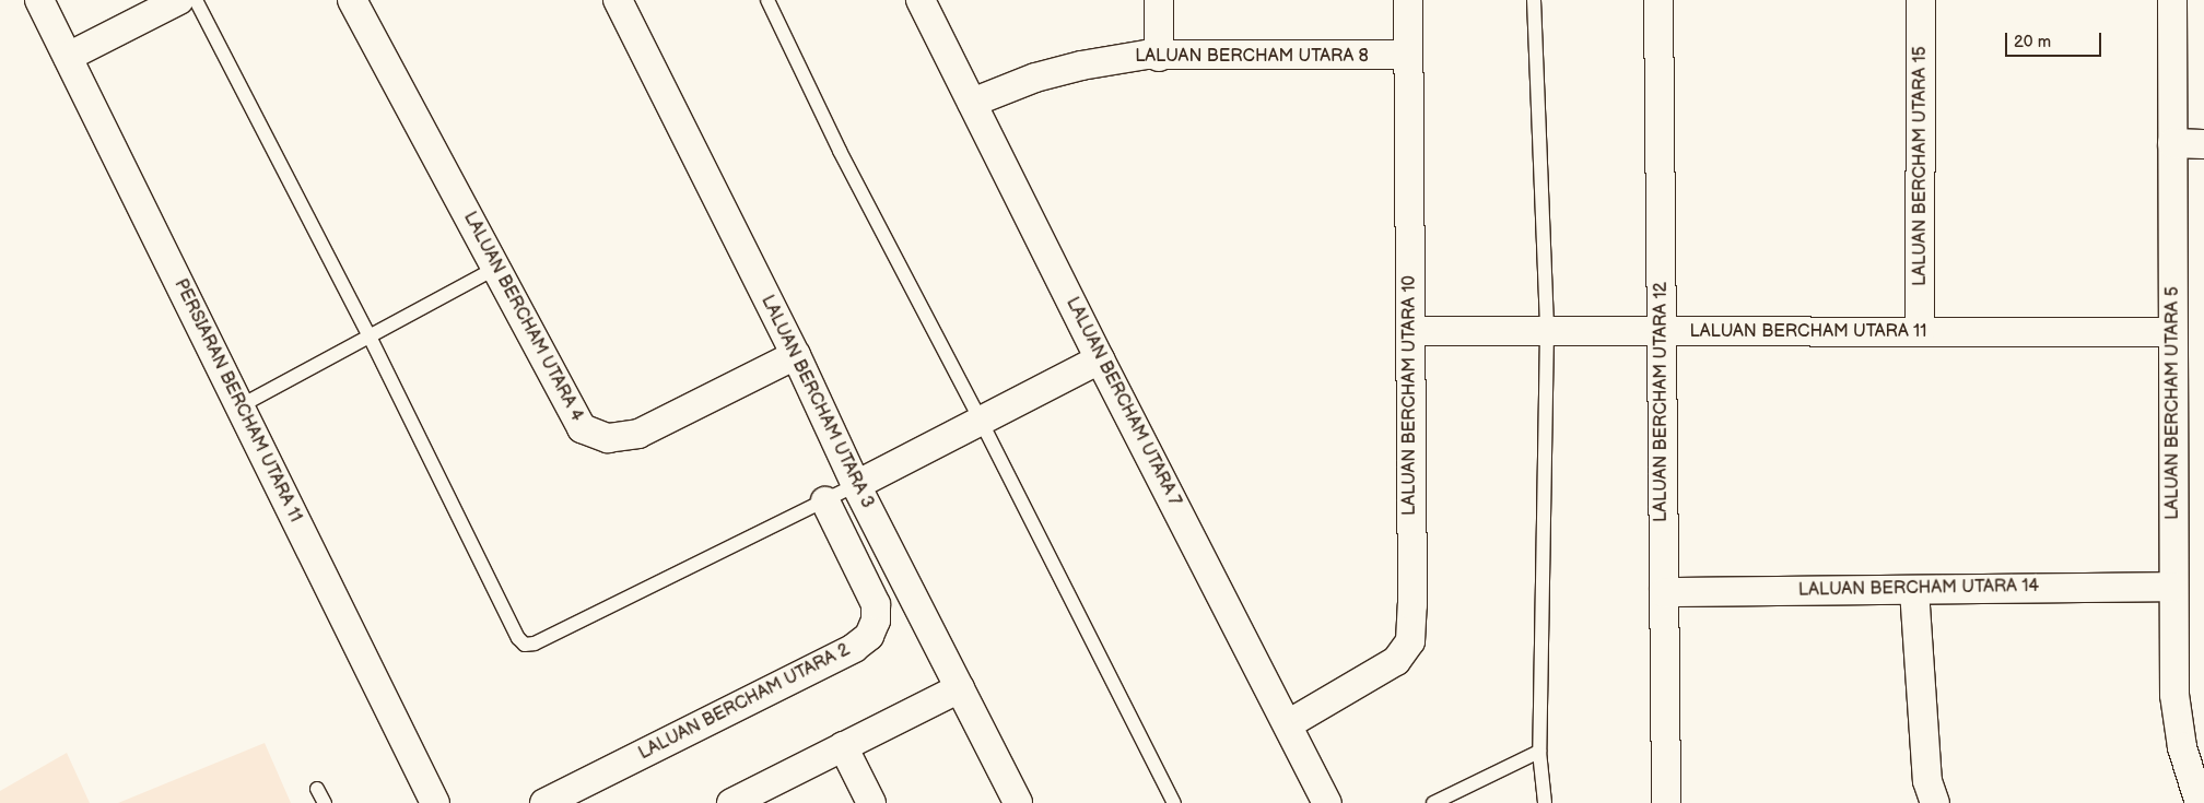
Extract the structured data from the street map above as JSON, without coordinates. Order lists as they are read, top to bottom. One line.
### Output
{"streets":{"street":["LALUAN BERCHAM UTARA 8","LALUAN BERCHAM UTARA 15","LALUAN BERCHAM UTARA 4","LALUAN BERCHAM UTARA 11","LALUAN BERCHAM UTARA 10","PERSIARAN BERCHAM UTARA 11","LALUAN BERCHAM UTARA 3","LALUAN BERCHAM UTARA 7","LALUAN BERCHAM UTARA 12","LALUAN BERCHAM UTARA 5","LALUAN BERCHAM UTARA 14","LALUAN BERCHAM UTARA 2"]},"crossings":[["LALUAN BERCHAM UTARA 8","LALUAN BERCHAM UTARA 10"],["LALUAN BERCHAM UTARA 8","LALUAN BERCHAM UTARA 7"],["LALUAN BERCHAM UTARA 15","LALUAN BERCHAM UTARA 11"],["LALUAN BERCHAM UTARA 4","LALUAN BERCHAM UTARA 3"],["LALUAN BERCHAM UTARA 11","LALUAN BERCHAM UTARA 10"],["LALUAN BERCHAM UTARA 11","LALUAN BERCHAM UTARA 12"],["LALUAN BERCHAM UTARA 11","LALUAN BERCHAM UTARA 5"],["LALUAN BERCHAM UTARA 10","LALUAN BERCHAM UTARA 7"],["LALUAN BERCHAM UTARA 12","LALUAN BERCHAM UTARA 14"],["LALUAN BERCHAM UTARA 5","LALUAN BERCHAM UTARA 14"]],"scale_bar":"20 m"}
